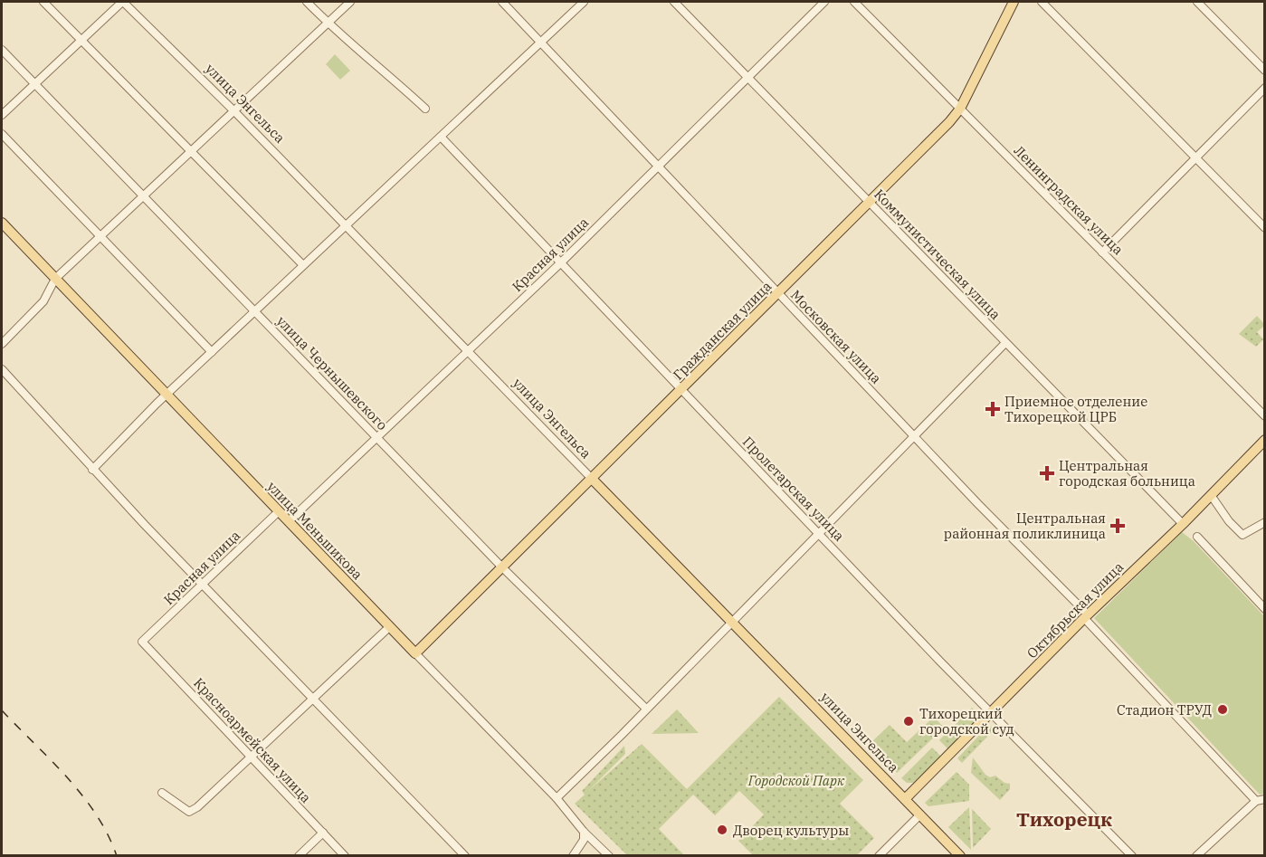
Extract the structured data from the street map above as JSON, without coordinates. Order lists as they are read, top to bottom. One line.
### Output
{"streets":{"main road":["улица Энгельса","Гражданская улица","улица Меньшикова","Октябрьская улица"],"street":["Ленинградская улица","Красная улица","Коммунистическая улица","Московская улица","улица Чернышевского","Пролетарская улица","Красноармейская улица"]},"crossings":[["улица Энгельса","Красная улица"],["улица Энгельса","Гражданская улица"],["улица Энгельса","Октябрьская улица"],["Ленинградская улица","Гражданская улица"],["Красная улица","Коммунистическая улица"],["Красная улица","Московская улица"],["Красная улица","улица Чернышевского"],["Красная улица","Пролетарская улица"],["Красная улица","улица Меньшикова"],["Красная улица","Красноармейская улица"],["Коммунистическая улица","Гражданская улица"],["Коммунистическая улица","Октябрьская улица"],["Гражданская улица","Московская улица"],["Гражданская улица","улица Чернышевского"],["Гражданская улица","Пролетарская улица"],["Гражданская улица","улица Меньшикова"],["Московская улица","Октябрьская улица"],["Пролетарская улица","Октябрьская улица"]],"districts":["Тихорецк"],"parks":["Городской Парк"],"places":{"health":["Приемное отделение Тихорецкой ЦРБ","Центральная городская больница","Центральная районная поликлиница"],"other":["Стадион ТРУД","Тихорецкий городской суд","Дворец культуры"]}}
